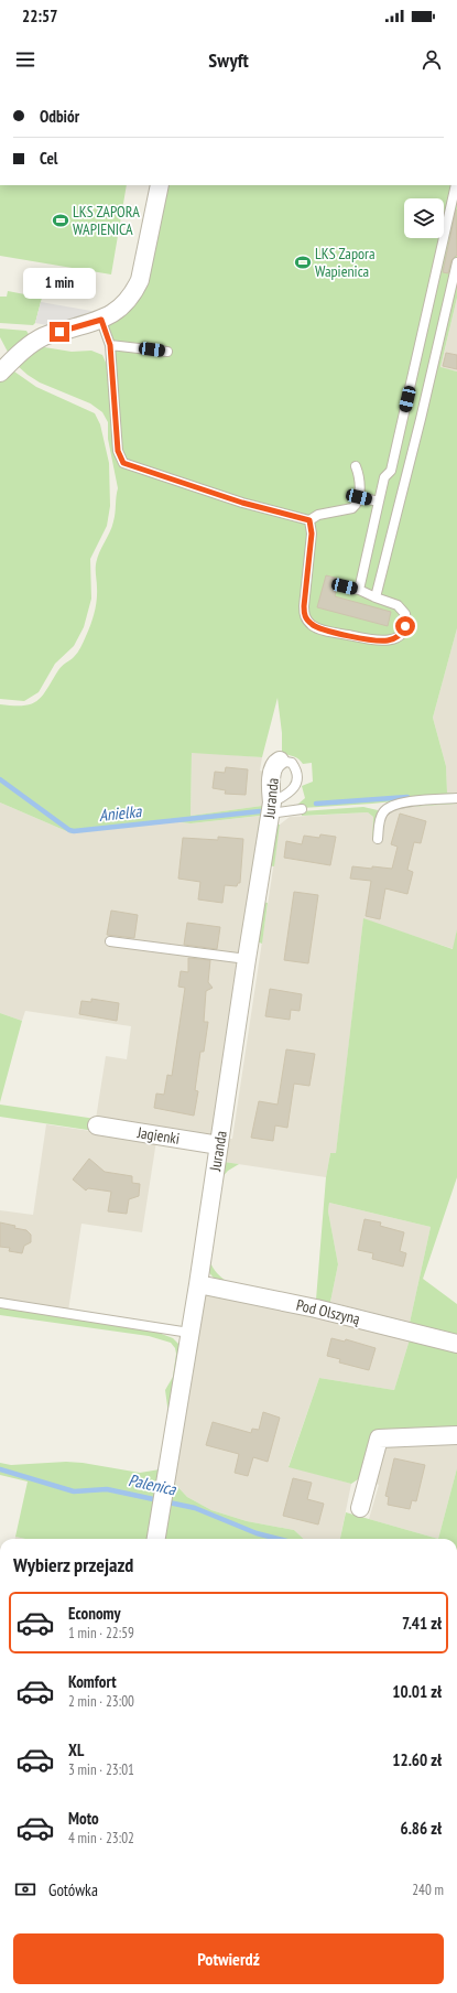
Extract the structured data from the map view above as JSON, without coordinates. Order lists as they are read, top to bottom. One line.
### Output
{"streets":{"street":["Juranda","Jagienki","Pod Olszyną"]},"crossings":[["Juranda","Jagienki"],["Juranda","Pod Olszyną"]],"water":["Anielka","Palenica"],"places":{"sports":["LKS ZAPORA WAPIENICA","LKS Zapora Wapienica"]},"page":{"status":"22:57","header":"Swyft","banner":["Odbiór","Cel"],"bubble":"1 min","heading":"Wybierz przejazd","list":[{"name":"Economy","note":"1 min · 22:59","value":"7.41 zł"},{"name":"Komfort","note":"2 min · 23:00","value":"10.01 zł"},{"name":"XL","note":"3 min · 23:01","value":"12.60 zł"},{"name":"Moto","note":"4 min · 23:02","value":"6.86 zł"}],"pay":["Gotówka","240 m"],"buttons":"Potwierdź"}}
